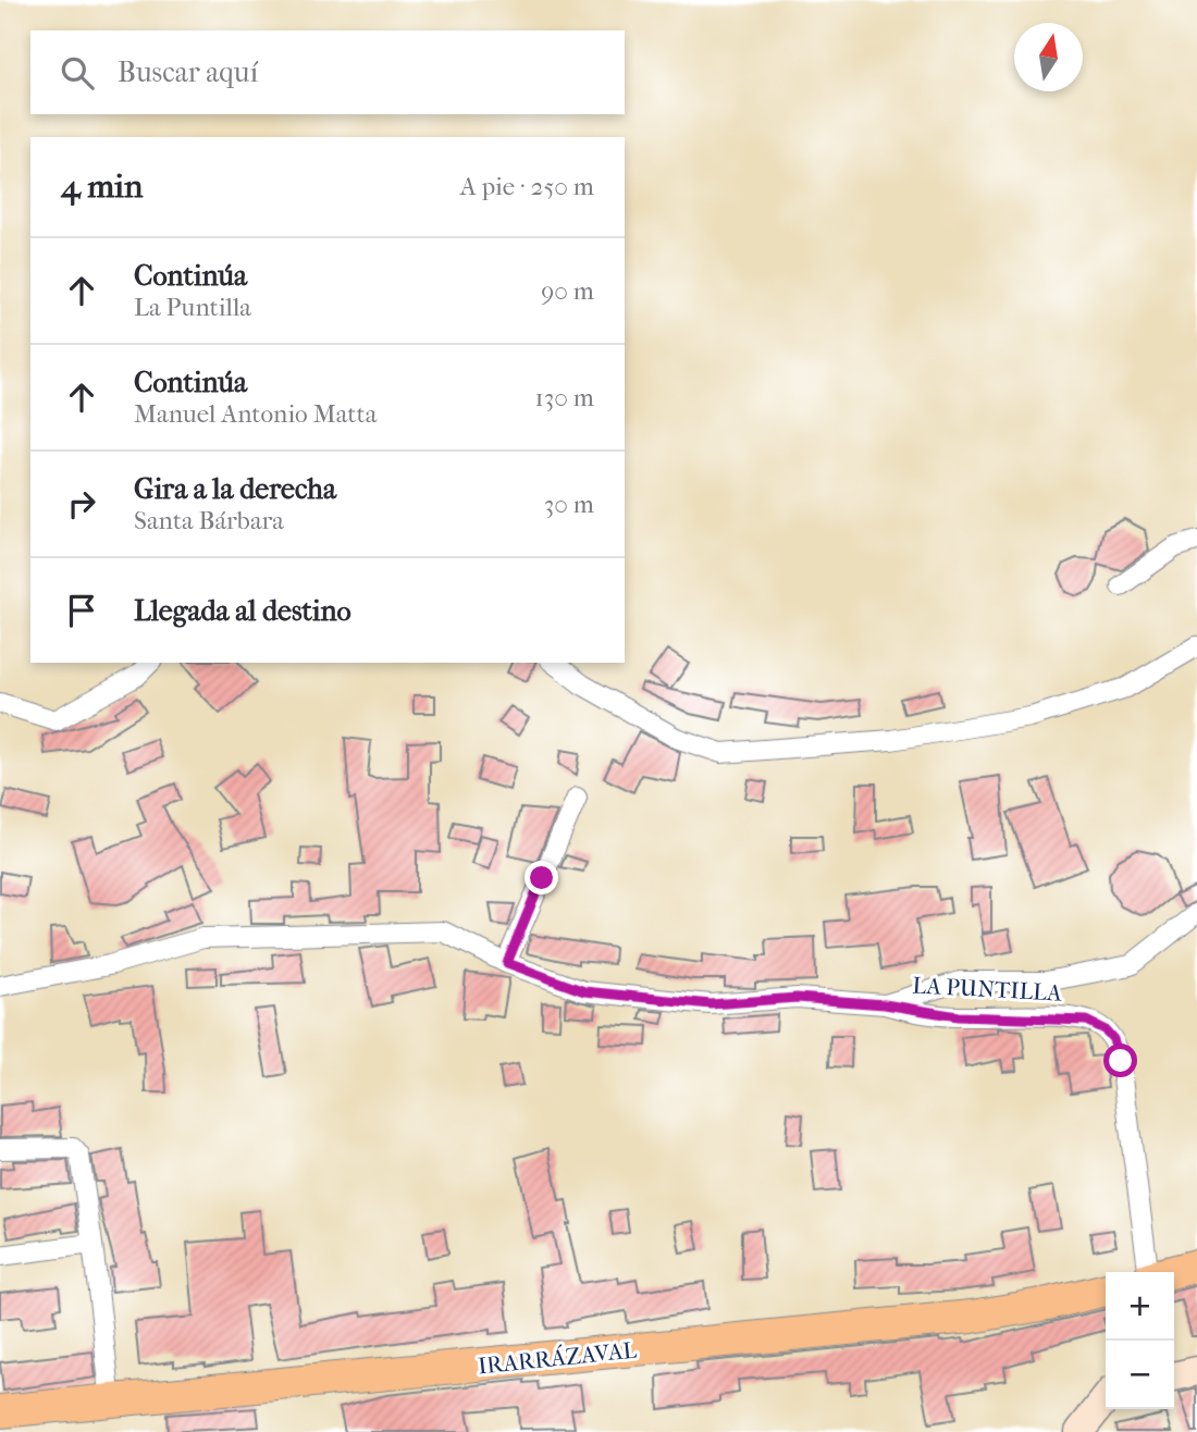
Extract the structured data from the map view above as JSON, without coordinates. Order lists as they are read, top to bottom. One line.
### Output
{"streets":{"main road":["IRARRÁZAVAL"],"street":["LA PUNTILLA"]},"north":"top","page":{"search":"Buscar aquí","heading":["4 min","A pie · 250 m"],"list":[["Continúa","La Puntilla","90 m"],["Continúa","Manuel Antonio Matta","130 m"],["Gira a la derecha","Santa Bárbara","30 m"],"Llegada al destino"],"map_buttons":["+","−"]}}
